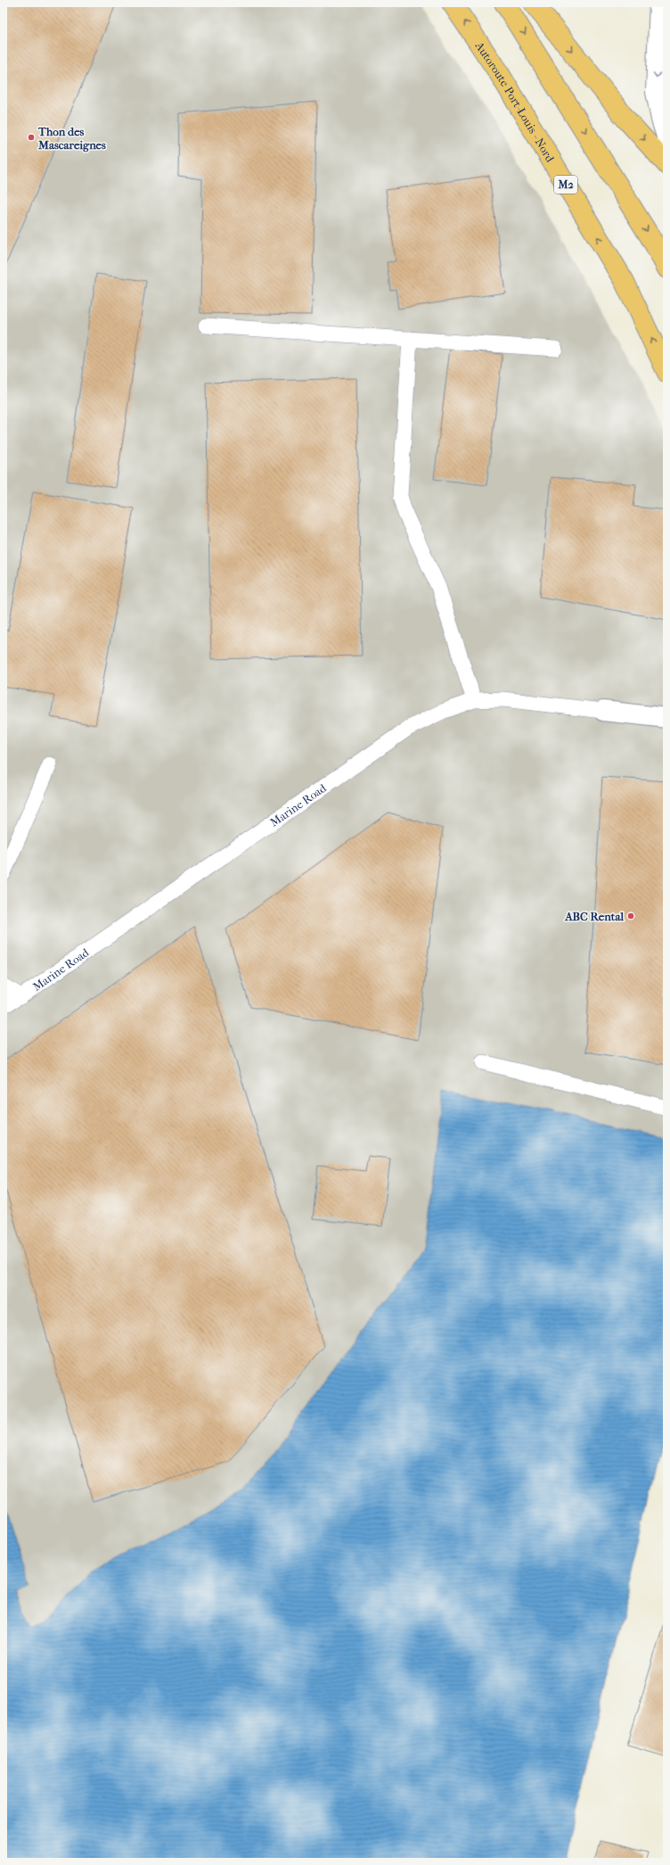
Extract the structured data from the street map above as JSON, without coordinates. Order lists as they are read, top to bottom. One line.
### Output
{"streets":{"highway":["Autoroute Port-Louis - Nord","M2"],"lane":["Marine Road"]},"places":["Thon des Mascareignes","ABC Rental"]}
